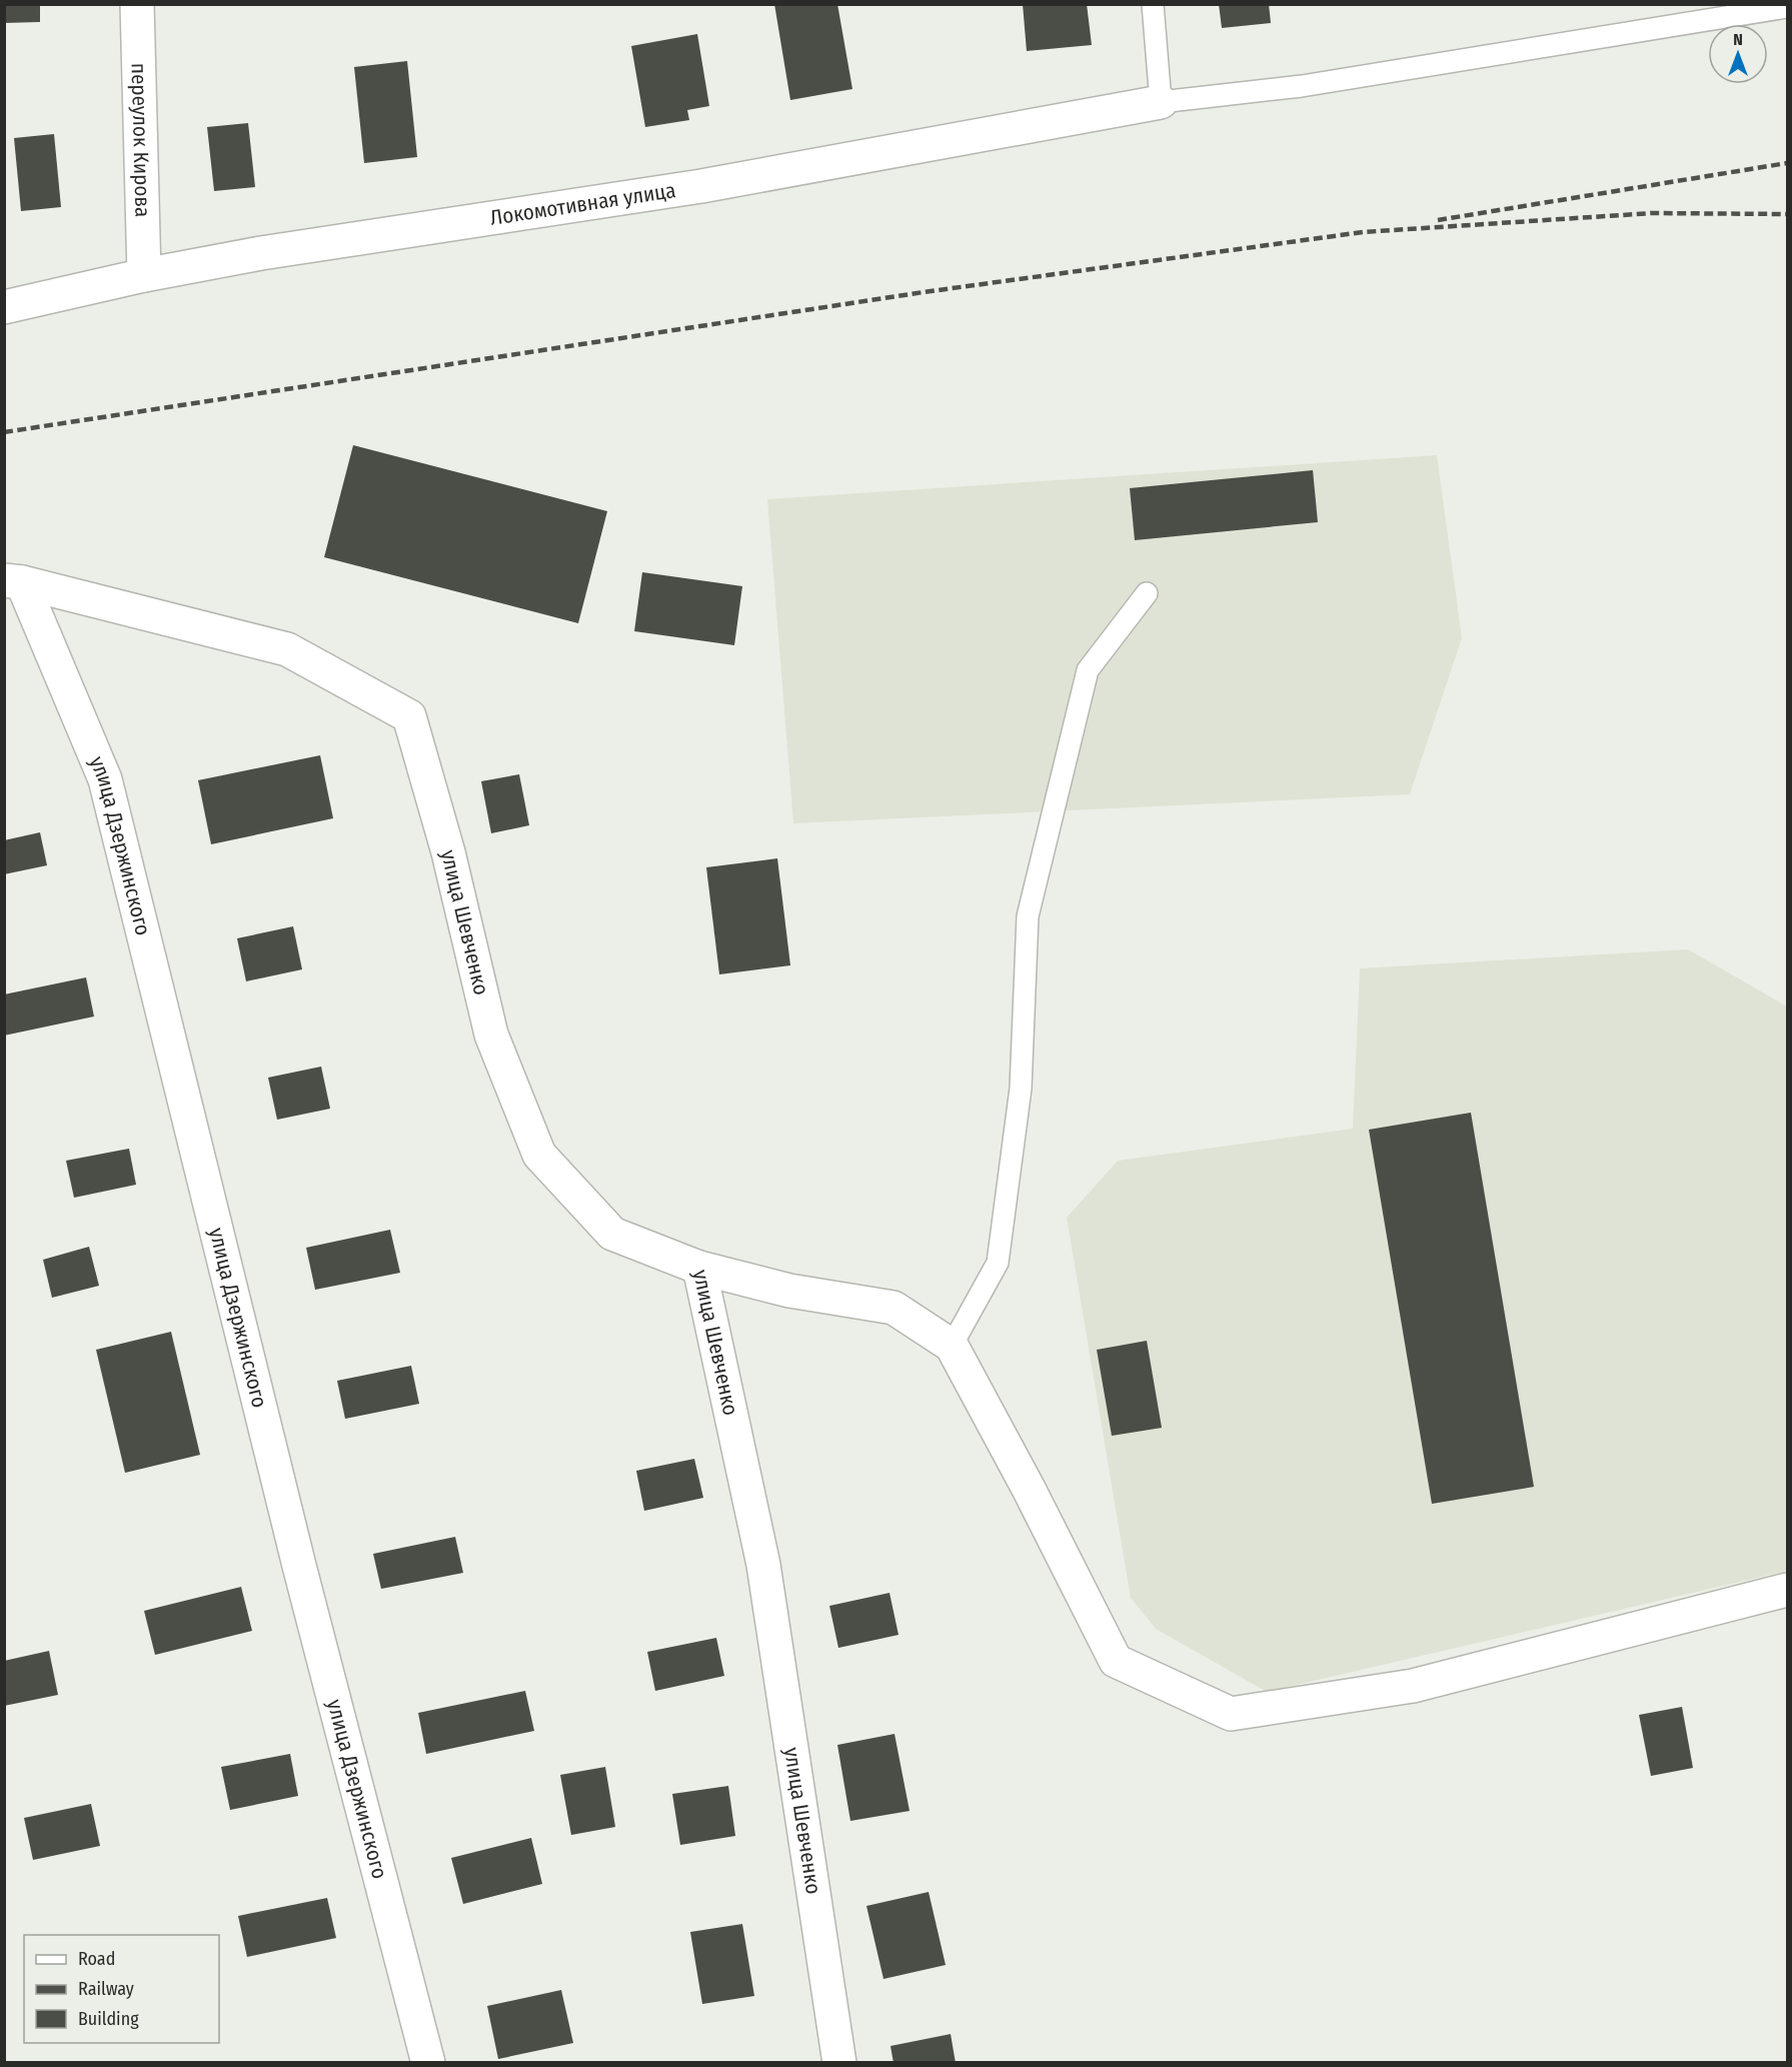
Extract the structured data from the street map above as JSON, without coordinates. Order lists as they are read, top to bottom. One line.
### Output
{"streets":{"street":["переулок Кирова","Локомотивная улица","улица Дзержинского","улица Шевченко"]},"crossings":[["переулок Кирова","Локомотивная улица"],["улица Дзержинского","улица Шевченко"]],"legend":["Road","Railway","Building"],"north":"top"}
